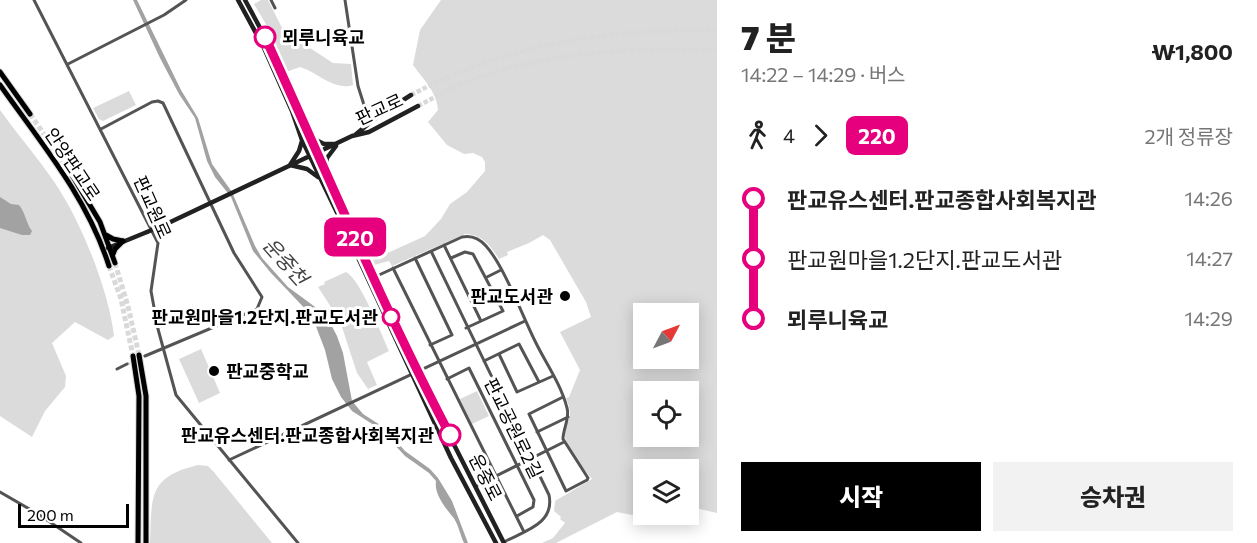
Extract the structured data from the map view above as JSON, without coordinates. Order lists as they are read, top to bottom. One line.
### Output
{"streets":{"main road":["판교로","안양판교로","운중로"],"street":["판교원로","판교공원로2길"]},"crossings":[["판교로","운중로"]],"water":["운중천"],"places":["뫼루니육교","판교도서관","판교원마을1.2단지.판교도서관","판교중학교","판교유스센터.판교종합사회복지관"],"lines":["bus line 220"],"scale_bar":"200 m","north":"top right","page":{"on_map":"220","heading":["7 분","14:22 – 14:29 · 버스","₩1,800"],"legs":["4","220","2개 정류장"],"list":[{"name":"판교유스센터.판교종합사회복지관","value":"14:26"},{"name":"판교원마을1.2단지.판교도서관","value":"14:27"},{"name":"뫼루니육교","value":"14:29"}],"buttons":["시작","승차권"],"scale":"200 m"}}
